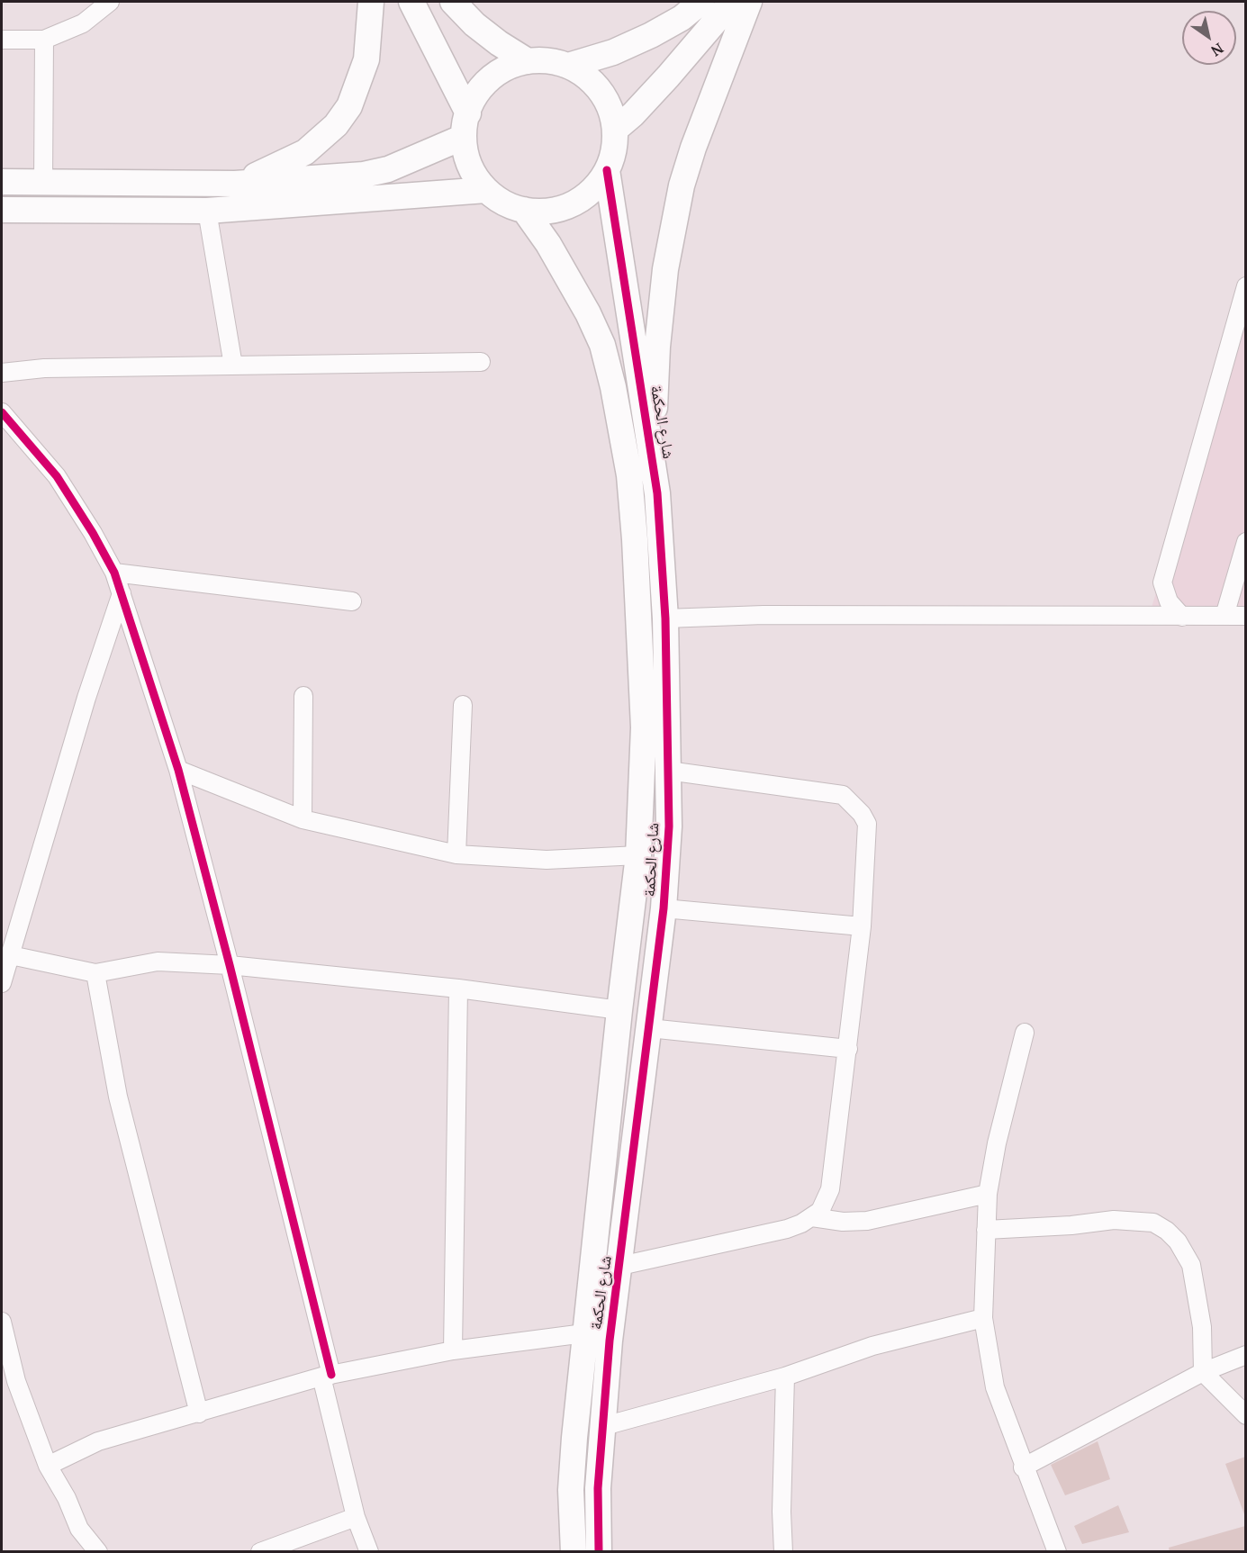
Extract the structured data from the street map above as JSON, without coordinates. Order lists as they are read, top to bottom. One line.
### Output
{"streets":{"street":["شارع الحكمة"]},"north":"bottom right"}
